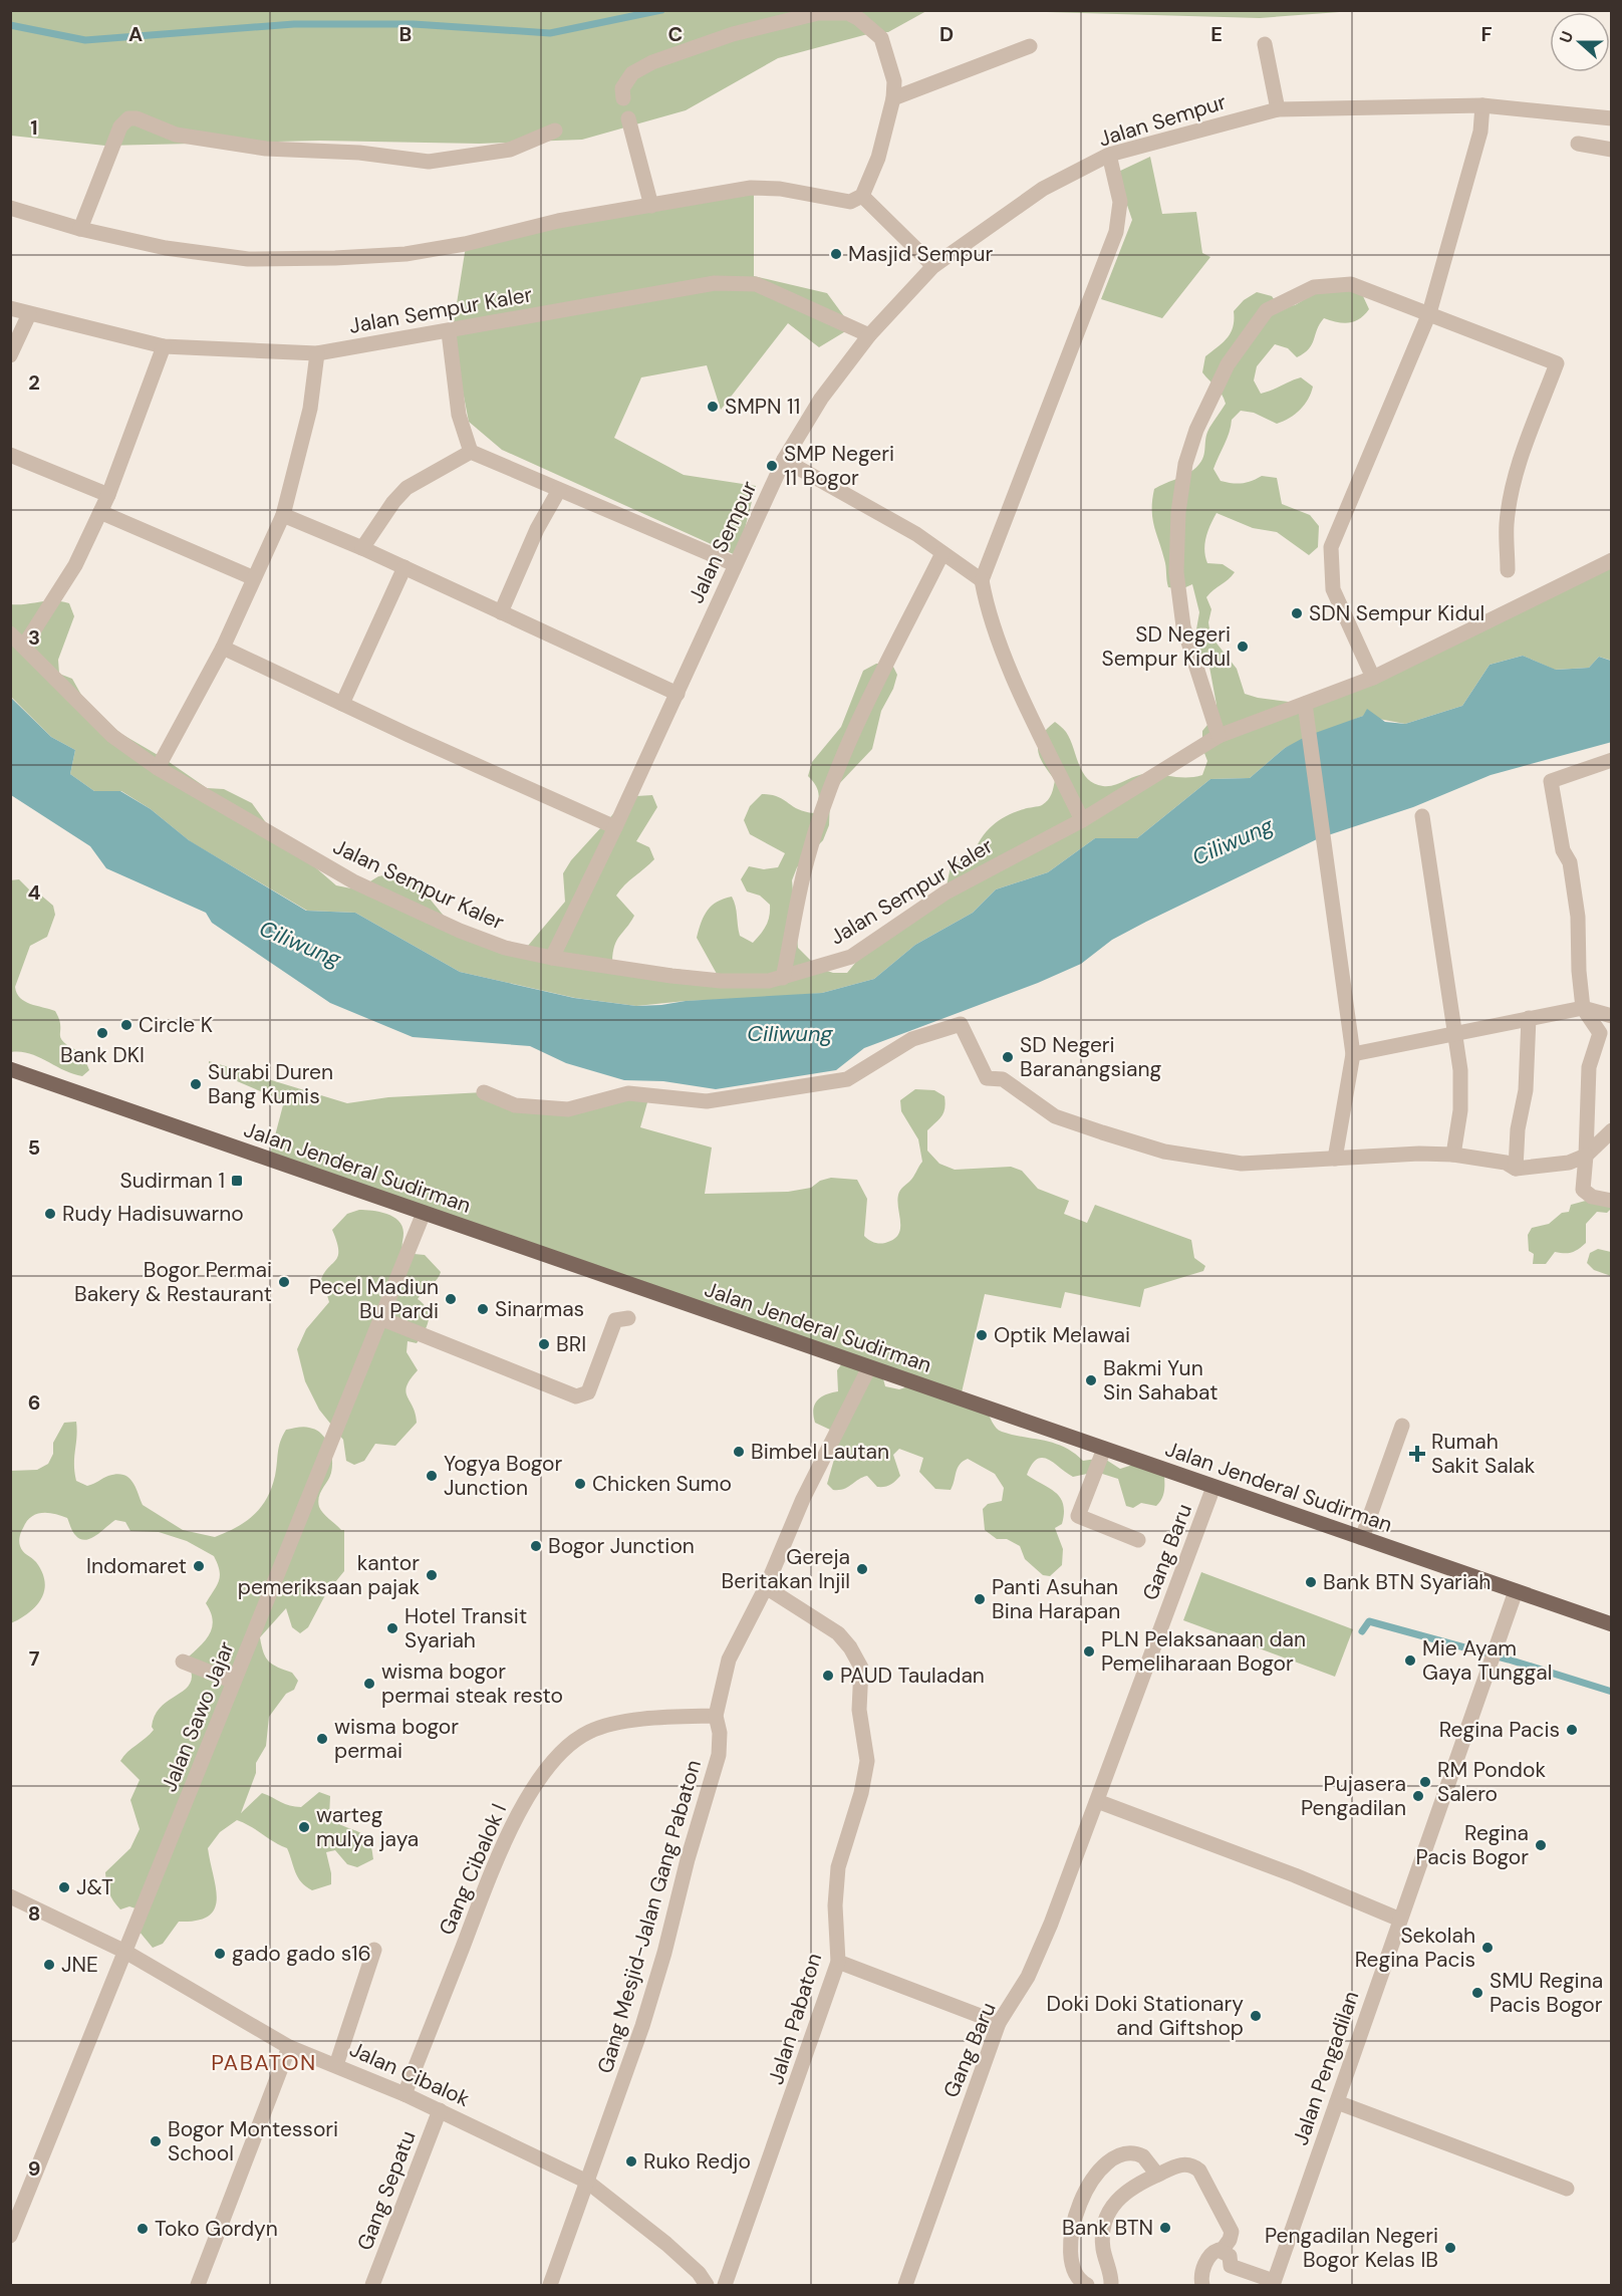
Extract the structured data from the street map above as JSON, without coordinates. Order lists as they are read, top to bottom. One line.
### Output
{"streets":{"main road":["Jalan Jenderal Sudirman"],"street":["Jalan Sempur","Jalan Sempur Kaler","Gang Baru","Jalan Sawo Jajar","Gang Cibalok I","Gang Mesjid-Jalan Gang Pabaton","Jalan Pabaton","Jalan Pengadilan","Jalan Cibalok","Gang Sepatu"]},"crossings":[["Jalan Sempur","Jalan Sempur Kaler"],["Jalan Jenderal Sudirman","Gang Baru"],["Jalan Jenderal Sudirman","Jalan Sawo Jajar"],["Jalan Jenderal Sudirman","Gang Mesjid-Jalan Gang Pabaton"],["Jalan Jenderal Sudirman","Jalan Pengadilan"],["Jalan Sawo Jajar","Jalan Cibalok"],["Gang Cibalok I","Gang Mesjid-Jalan Gang Pabaton"],["Gang Cibalok I","Jalan Cibalok"],["Gang Mesjid-Jalan Gang Pabaton","Jalan Pabaton"],["Gang Mesjid-Jalan Gang Pabaton","Jalan Cibalok"],["Jalan Cibalok","Gang Sepatu"]],"districts":["PABATON"],"water":["Ciliwung"],"places":{"other":["Masjid Sempur","SMPN 11","SMP Negeri 11 Bogor","SDN Sempur Kidul","SD Negeri Sempur Kidul","Circle K","Bank DKI","SD Negeri Baranangsiang","Surabi Duren Bang Kumis","Rudy Hadisuwarno","Bogor Permai Bakery & Restaurant","Pecel Madiun Bu Pardi","Sinarmas","Optik Melawai","BRI","Bakmi Yun Sin Sahabat","Bimbel Lautan","Yogya Bogor Junction","Chicken Sumo","Bogor Junction","Indomaret","Gereja Beritakan Injil","kantor pemeriksaan pajak","Bank BTN Syariah","Panti Asuhan Bina Harapan","Hotel Transit Syariah","PLN Pelaksanaan dan Pemeliharaan Bogor","Mie Ayam Gaya Tunggal","PAUD Tauladan","wisma bogor permai steak resto","Regina Pacis","wisma bogor permai","RM Pondok Salero","Pujasera Pengadilan","warteg mulya jaya","Regina Pacis Bogor","J&T","Sekolah Regina Pacis","gado gado s16","JNE","SMU Regina Pacis Bogor","Doki Doki Stationary and Giftshop","Bogor Montessori School","Ruko Redjo","Bank BTN","Toko Gordyn","Pengadilan Negeri Bogor Kelas IB"],"transit":["Sudirman 1"],"health":["Rumah Sakit Salak"]},"north":"left","grid":{"columns":["A","B","C","D","E","F"],"rows":["1","2","3","4","5","6","7","8","9"]}}
